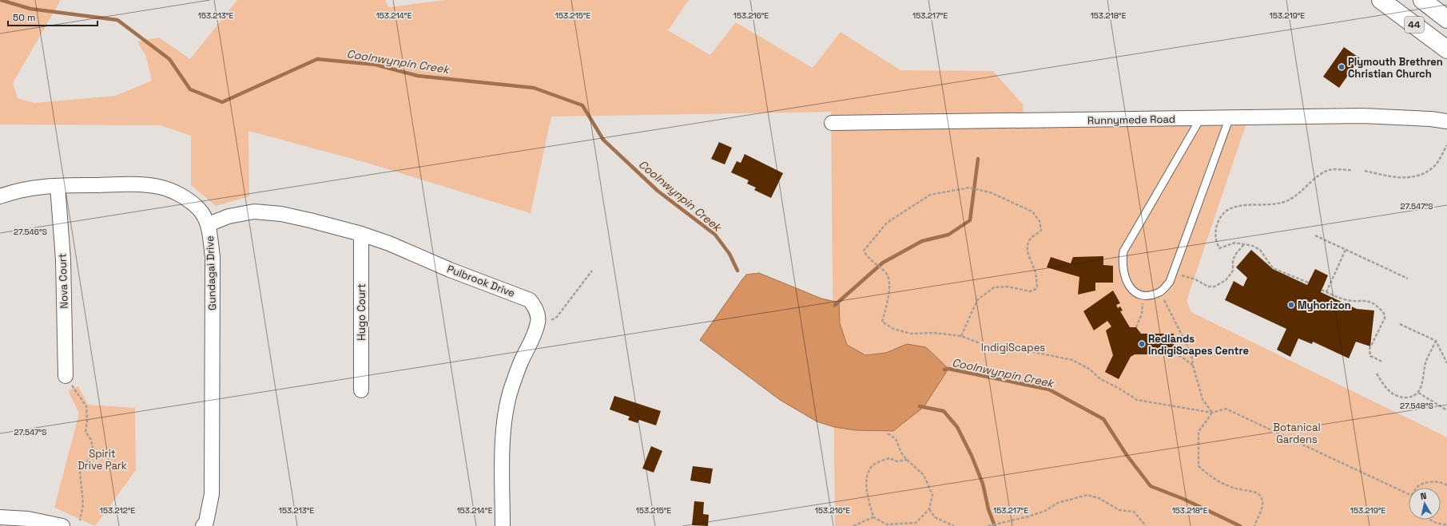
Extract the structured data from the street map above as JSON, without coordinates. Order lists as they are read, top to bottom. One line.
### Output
{"streets":{"main road":["44"],"street":["Runnymede Road","Gundagai Drive","Nova Court","Pulbrook Drive","Hugo Court"]},"crossings":[["Gundagai Drive","Nova Court"],["Gundagai Drive","Pulbrook Drive"],["Pulbrook Drive","Hugo Court"]],"water":["Coolnwynpin Creek"],"parks":["IndigiScapes","Botanical Gardens","Spirit Drive Park"],"places":["Plymouth Brethren Christian Church","Myhorizon","Redlands IndigiScapes Centre"],"scale_bar":"50 m","north":"top","coordinates":["153.213°E","153.214°E","153.215°E","153.216°E","153.217°E","153.218°E","153.219°E","27.547°S","27.546°S","27.548°S","153.212°E"]}
